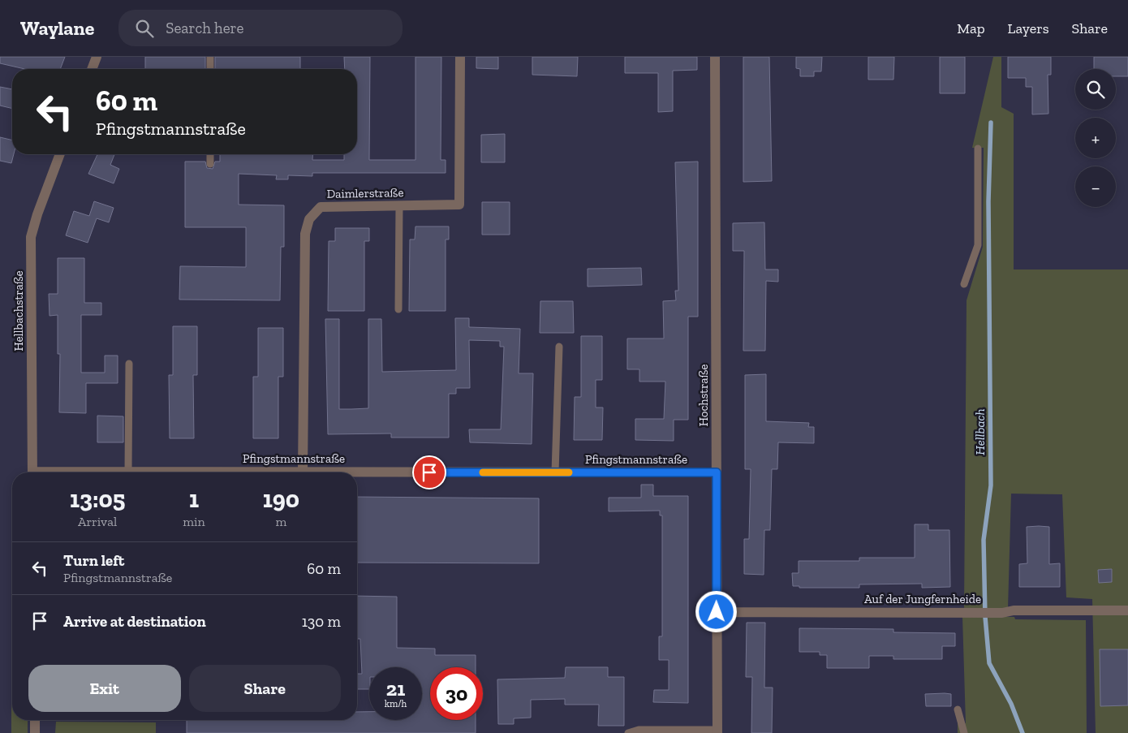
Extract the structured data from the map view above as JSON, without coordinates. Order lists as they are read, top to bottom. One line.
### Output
{"streets":{"street":["Daimlerstraße","Hellbachstraße","Hochstraße","Pfingstmannstraße","Auf der Jungfernheide"]},"crossings":[["Daimlerstraße","Pfingstmannstraße"],["Hochstraße","Pfingstmannstraße"],["Hochstraße","Auf der Jungfernheide"]],"water":["Hellbach"],"page":{"header":"Waylane","search":"Search here","nav":["Map","Layers","Share"],"map_buttons":["+","−"],"turn":["60 m","Pfingstmannstraße"],"eta":["13:05","Arrival","1","min","190","m"],"list":[{"name":"Turn left","note":"Pfingstmannstraße","value":"60 m"},{"name":"Arrive at destination","value":"130 m"}],"buttons":["Exit","Share"],"speed":"21 km/h","limit":"30"}}
